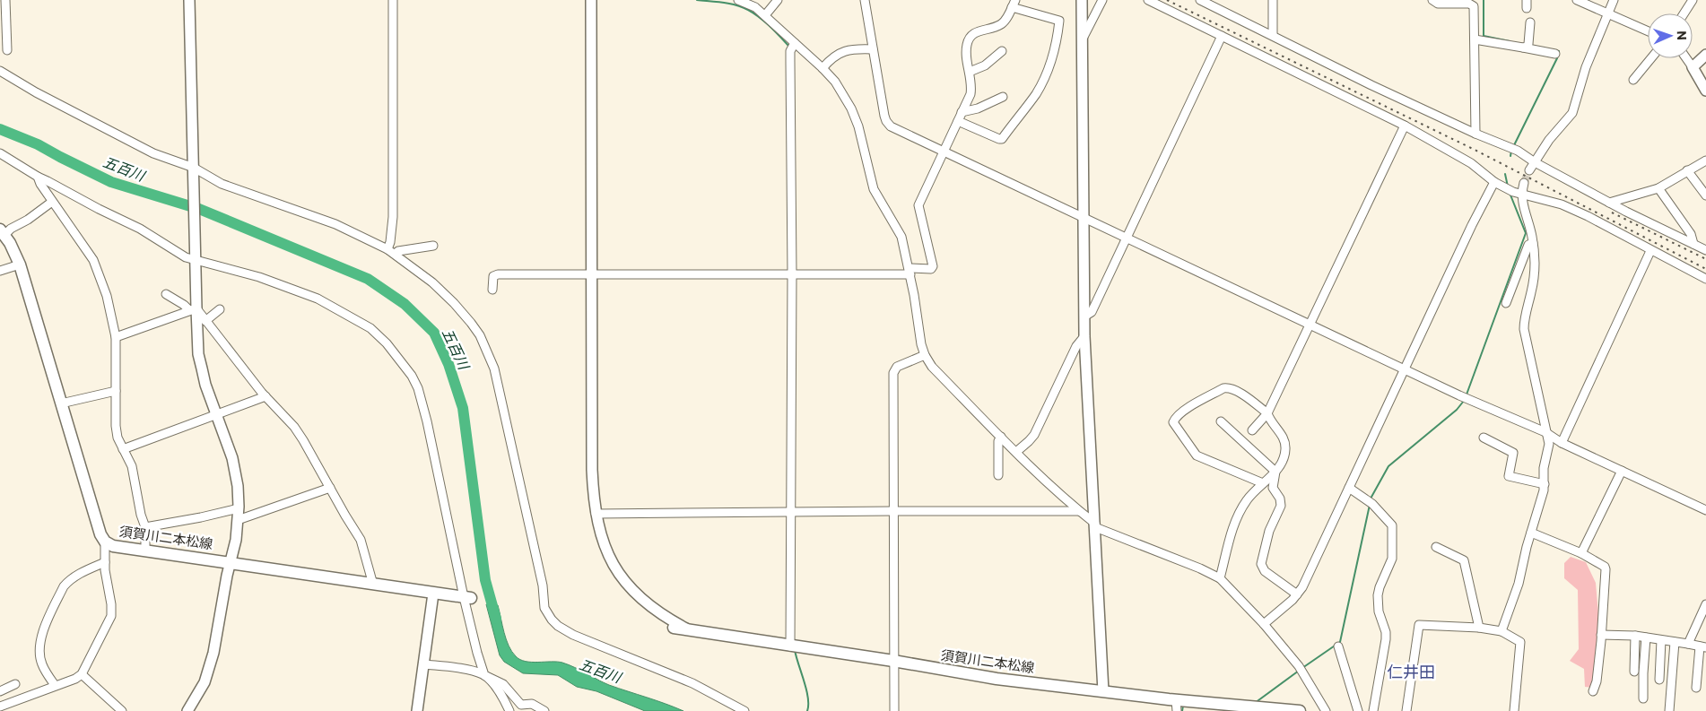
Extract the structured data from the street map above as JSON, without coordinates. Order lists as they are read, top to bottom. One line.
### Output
{"streets":{"main road":["須賀川二本松線"]},"districts":["仁井田"],"water":["五百川"],"north":"right"}
